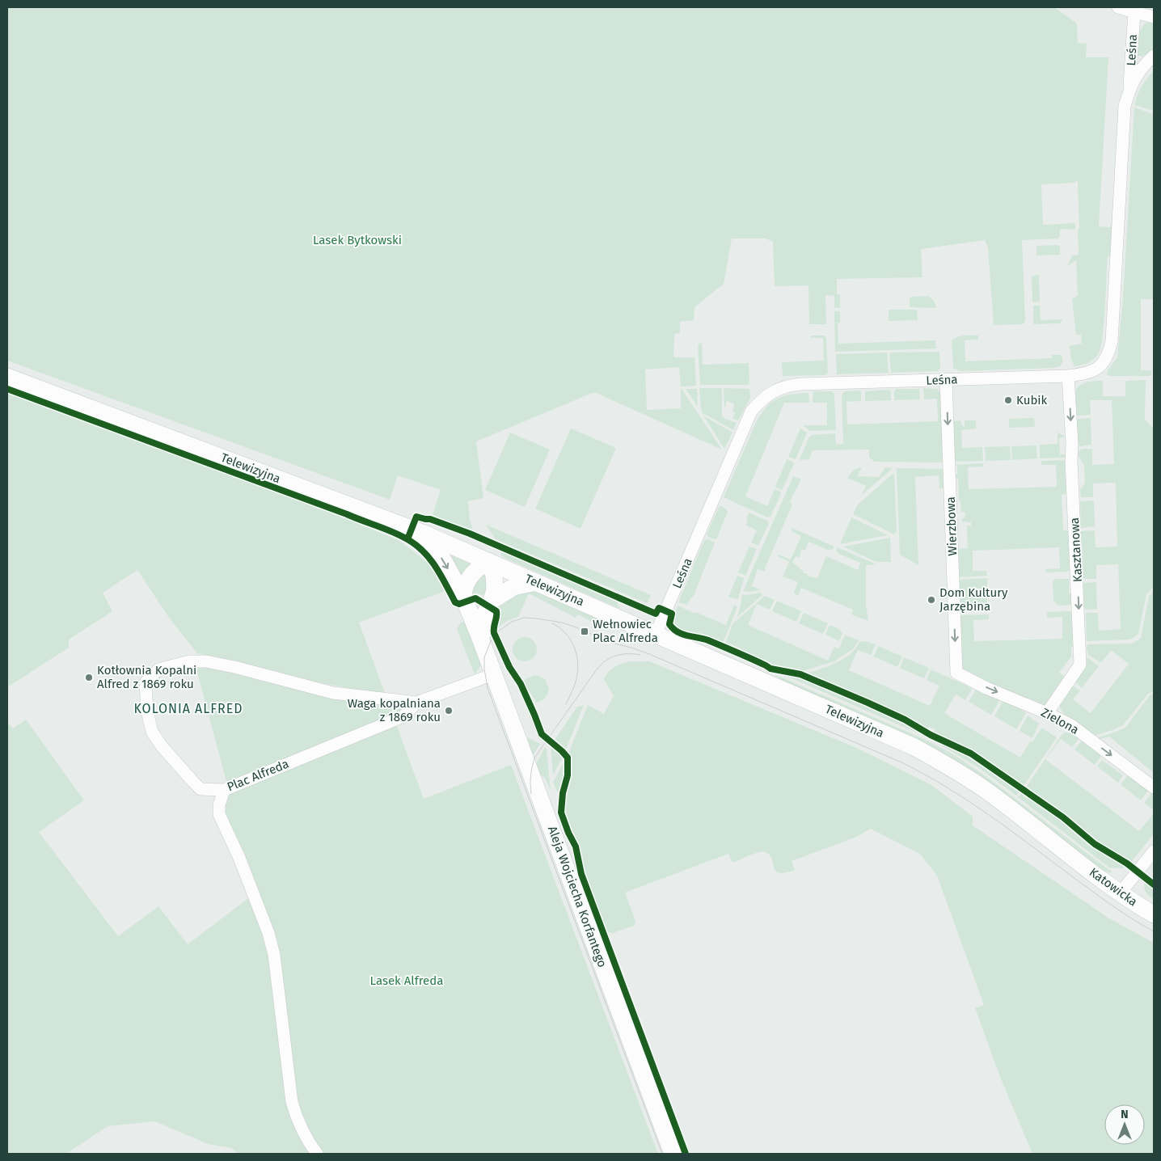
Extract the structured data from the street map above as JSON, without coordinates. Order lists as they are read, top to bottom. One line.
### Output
{"streets":{"main road":["Telewizyjna","Katowicka","Aleja Wojciecha Korfantego"],"street":["Leśna","Wierzbowa","Kasztanowa","Zielona","Plac Alfreda"]},"crossings":[["Leśna","Telewizyjna"],["Leśna","Wierzbowa"],["Leśna","Kasztanowa"],["Telewizyjna","Katowicka"],["Telewizyjna","Aleja Wojciecha Korfantego"],["Wierzbowa","Zielona"],["Kasztanowa","Zielona"],["Plac Alfreda","Aleja Wojciecha Korfantego"]],"one_way":["Wierzbowa","Kasztanowa","Zielona"],"districts":["KOLONIA ALFRED"],"parks":["Lasek Bytkowski","Lasek Alfreda"],"places":{"other":["Kubik","Dom Kultury Jarzębina","Kotłownia Kopalni Alfred z 1869 roku","Waga kopalniana z 1869 roku"],"transit":["Wełnowiec Plac Alfreda"]},"north":"top"}
